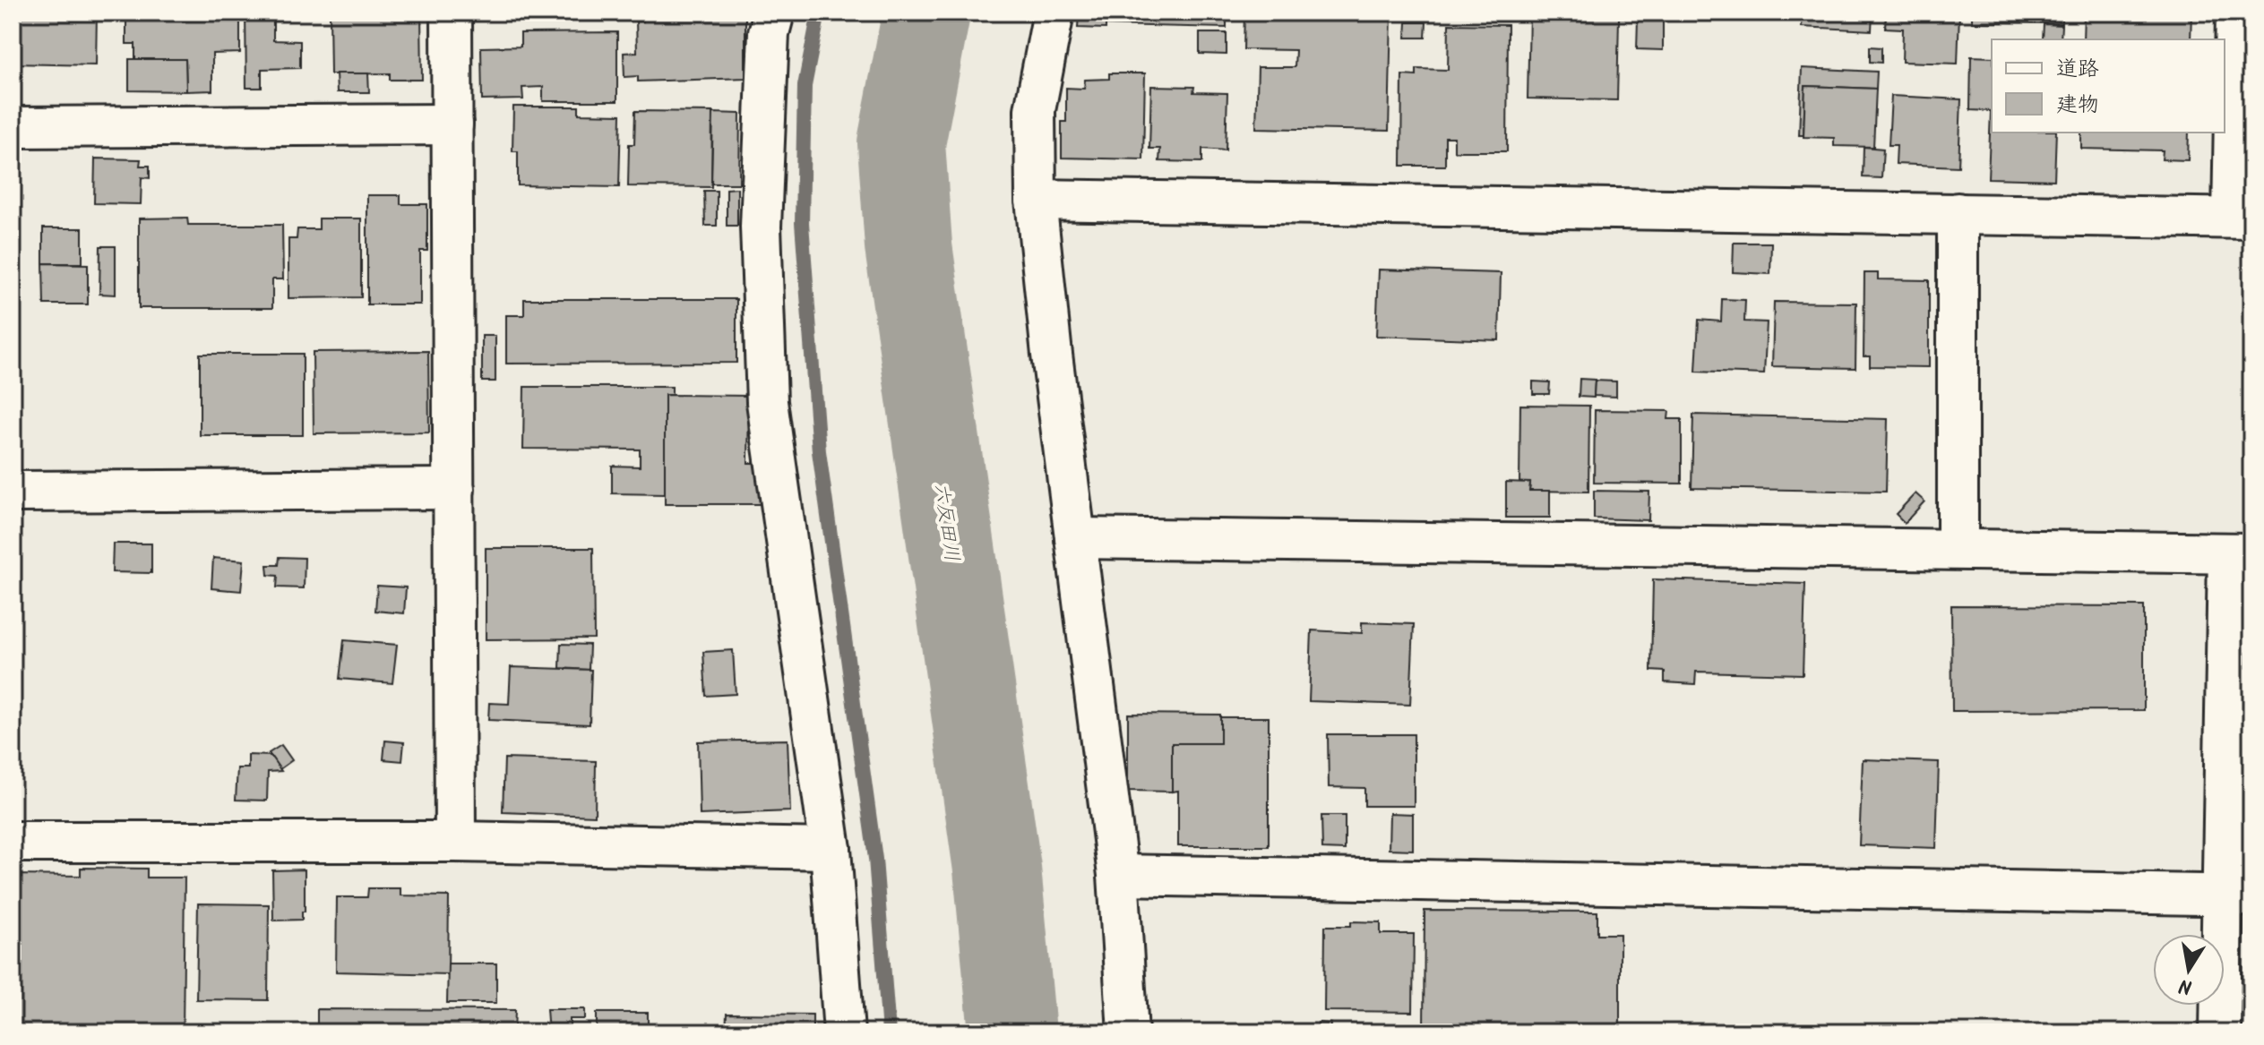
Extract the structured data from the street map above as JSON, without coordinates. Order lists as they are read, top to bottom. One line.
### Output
{"water":["六反田川"],"legend":["道路","建物"],"north":"bottom"}
